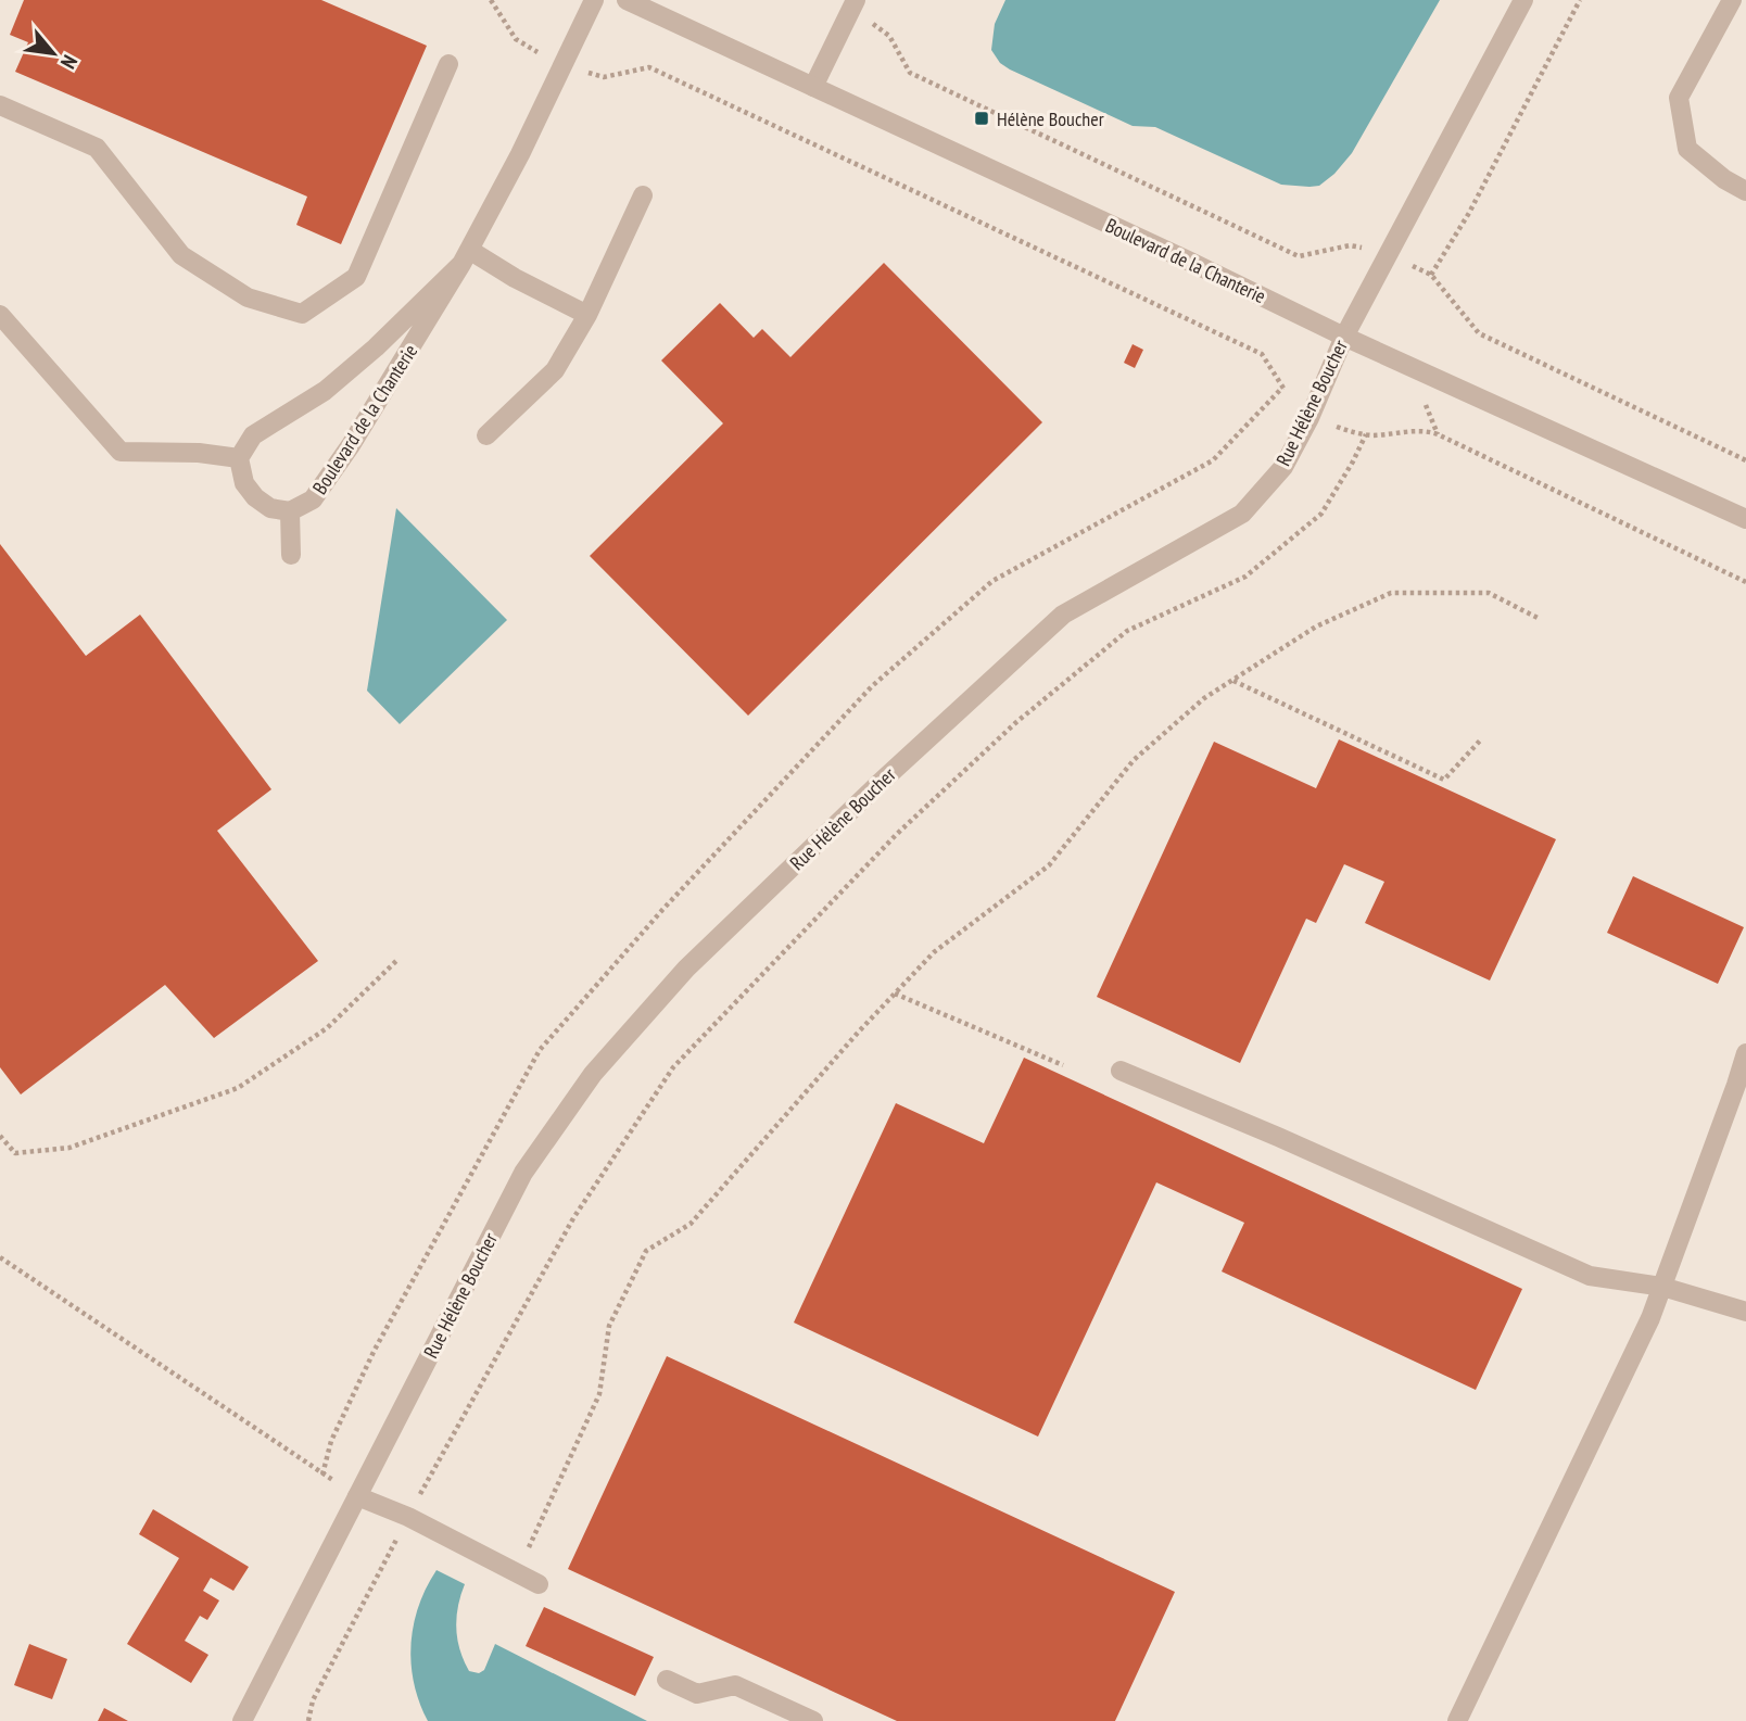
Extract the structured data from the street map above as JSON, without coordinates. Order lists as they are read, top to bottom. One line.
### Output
{"streets":{"street":["Boulevard de la Chanterie","Rue Hélène Boucher"]},"crossings":[["Boulevard de la Chanterie","Rue Hélène Boucher"]],"places":{"transit":["Hélène Boucher"]},"north":"bottom right"}
